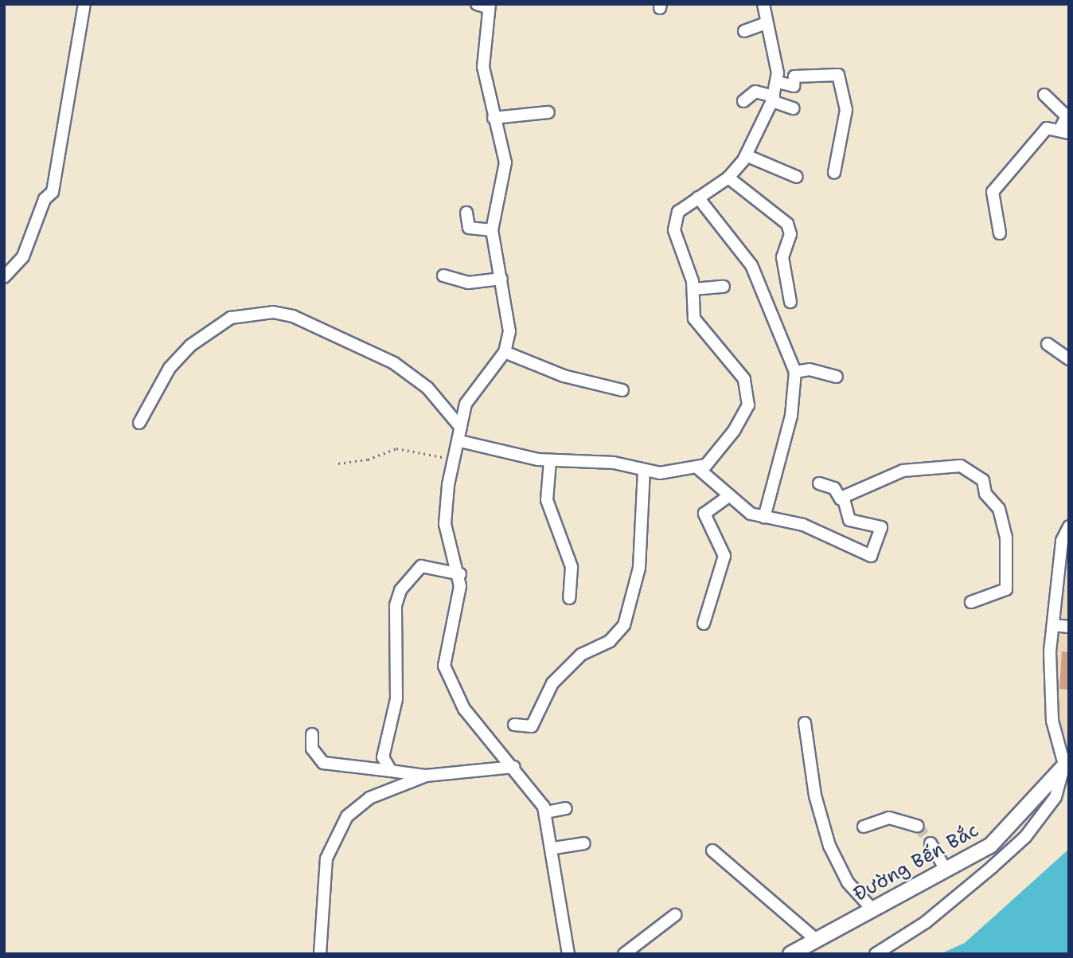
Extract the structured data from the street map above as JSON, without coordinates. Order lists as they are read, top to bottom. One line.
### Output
{"streets":{"main road":["Đường Bến Bắc"]}}
